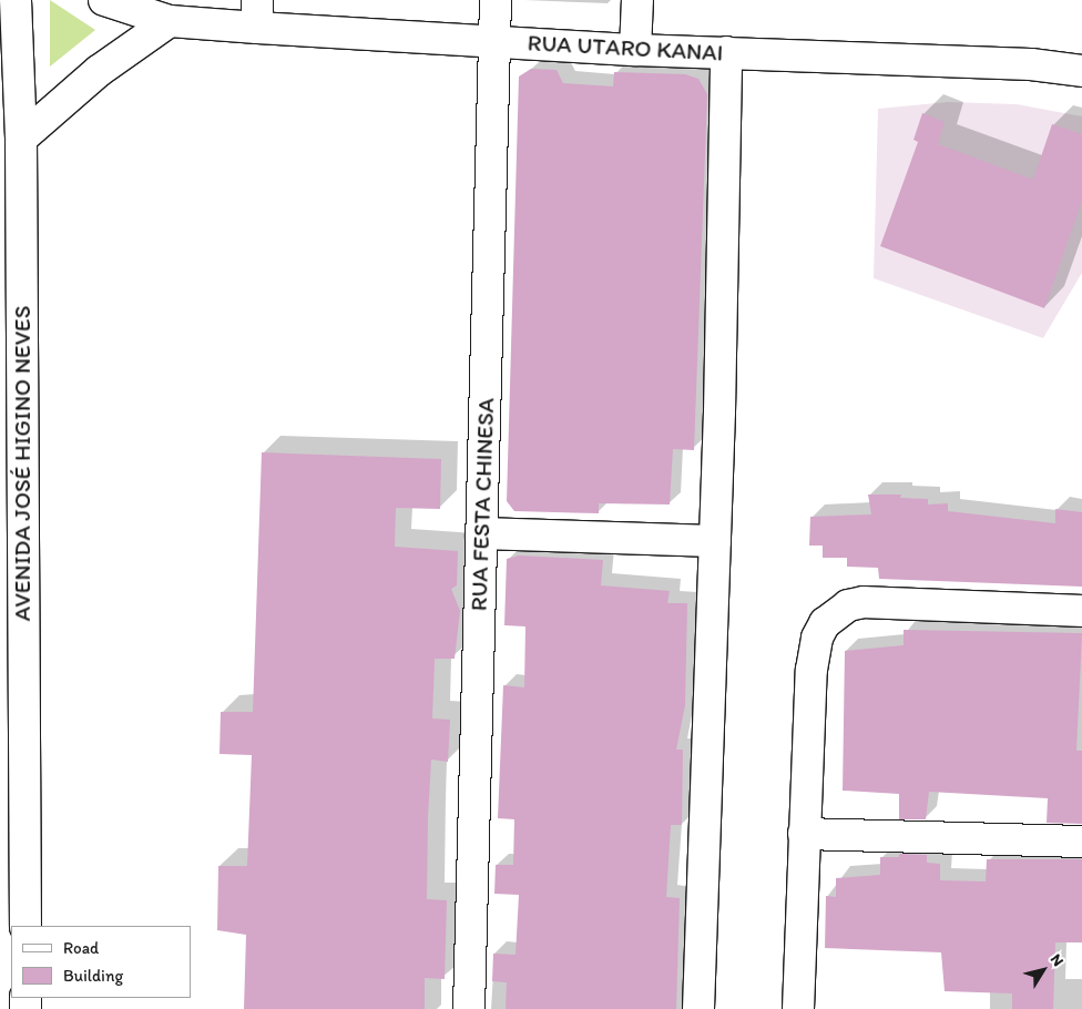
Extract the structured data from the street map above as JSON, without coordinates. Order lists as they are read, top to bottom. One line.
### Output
{"streets":{"street":["RUA UTARO KANAI","AVENIDA JOSÉ HIGINO NEVES","RUA FESTA CHINESA"]},"crossings":[["RUA UTARO KANAI","RUA FESTA CHINESA"]],"legend":["Road","Building"],"north":"top right"}
